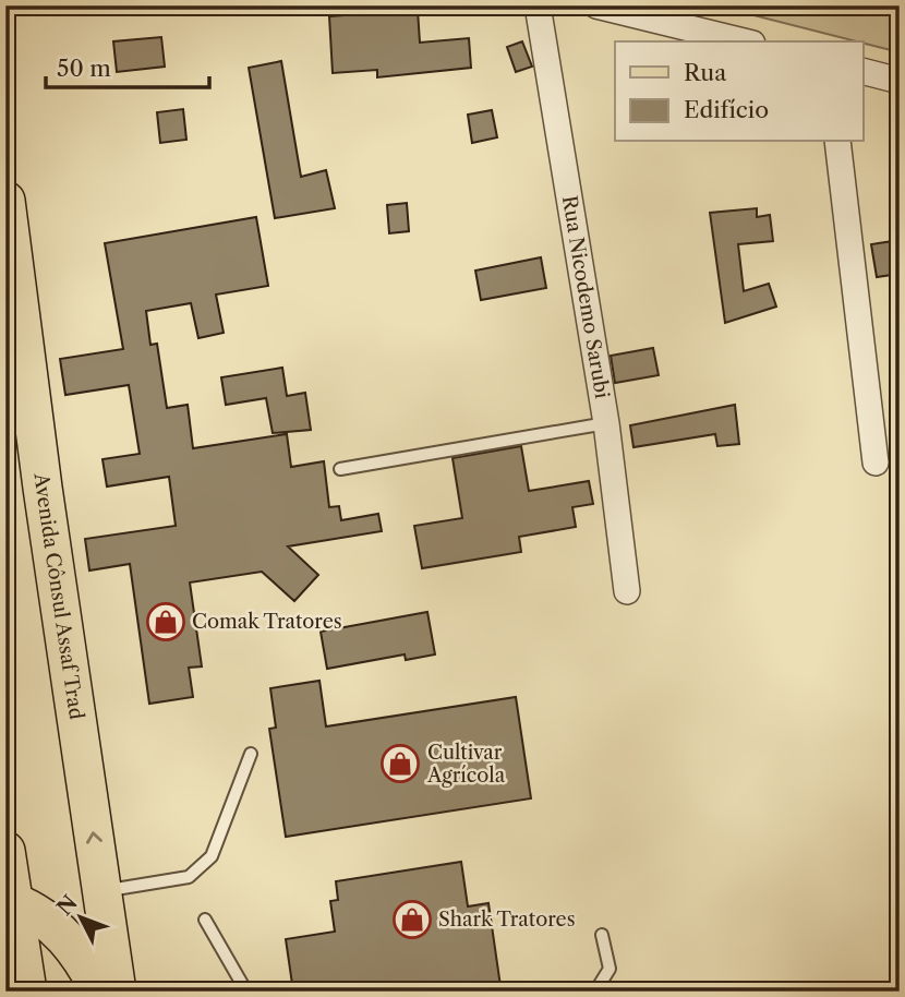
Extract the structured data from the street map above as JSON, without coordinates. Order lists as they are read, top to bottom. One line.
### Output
{"streets":{"main road":["Avenida Cônsul Assaf Trad"],"street":["Rua Nicodemo Sarubi"]},"one_way":["Avenida Cônsul Assaf Trad"],"places":{"shop":["Comak Tratores","Cultivar Agrícola","Shark Tratores"]},"legend":["Rua","Edifício"],"scale_bar":"50 m","north":"top left"}
